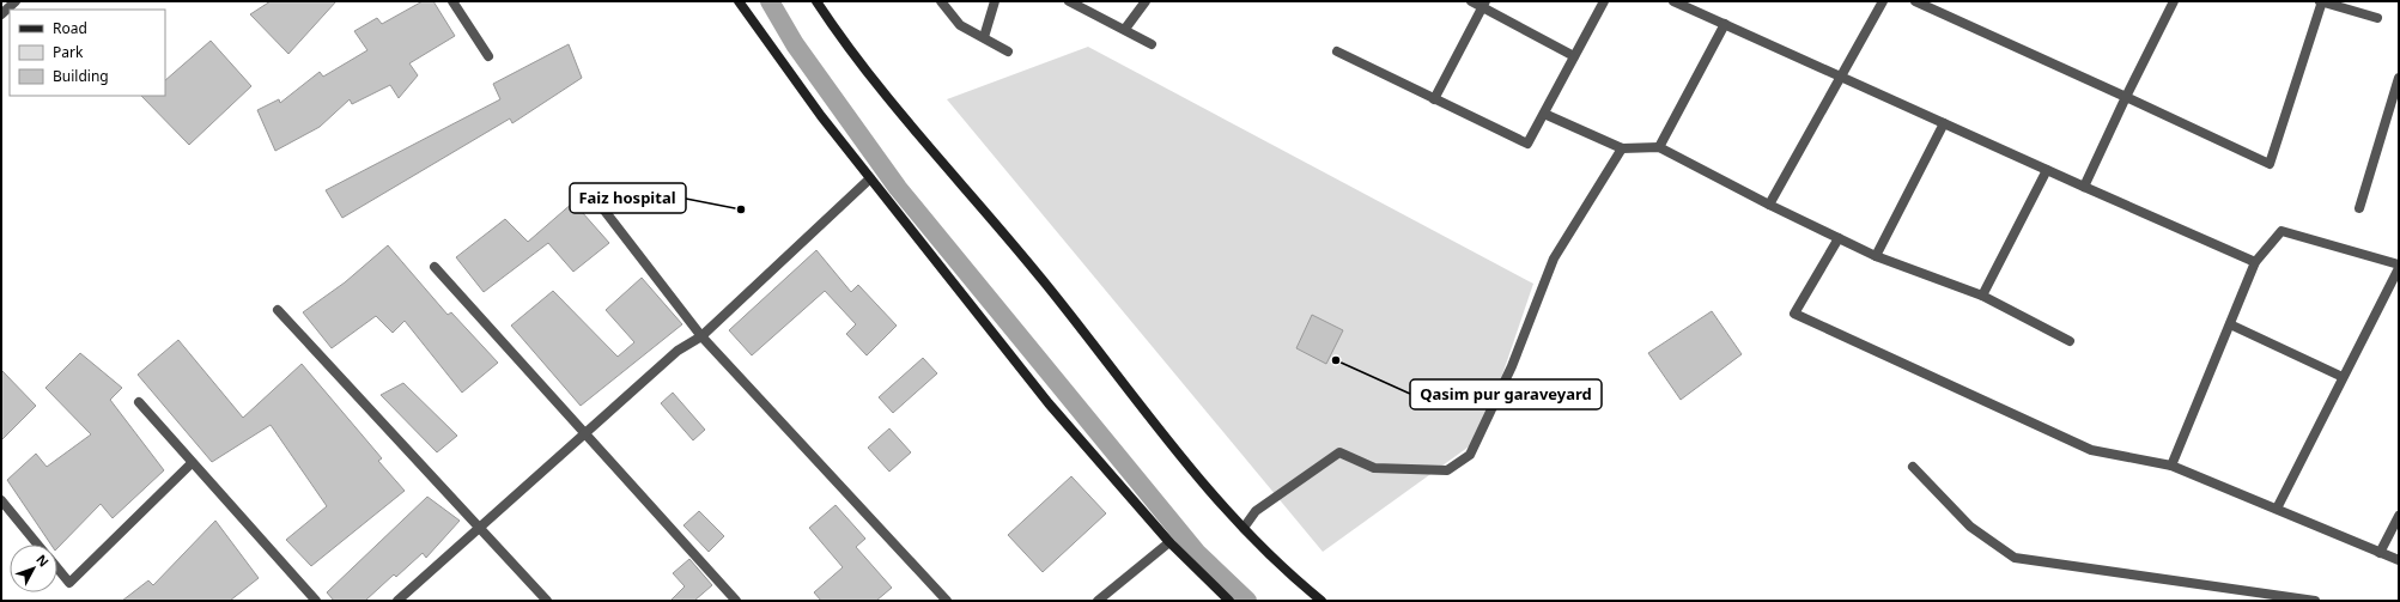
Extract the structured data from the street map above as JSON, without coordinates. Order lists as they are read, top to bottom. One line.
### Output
{"places":["Faiz hospital","Qasim pur garaveyard"],"legend":["Road","Park","Building"],"north":"top right"}
